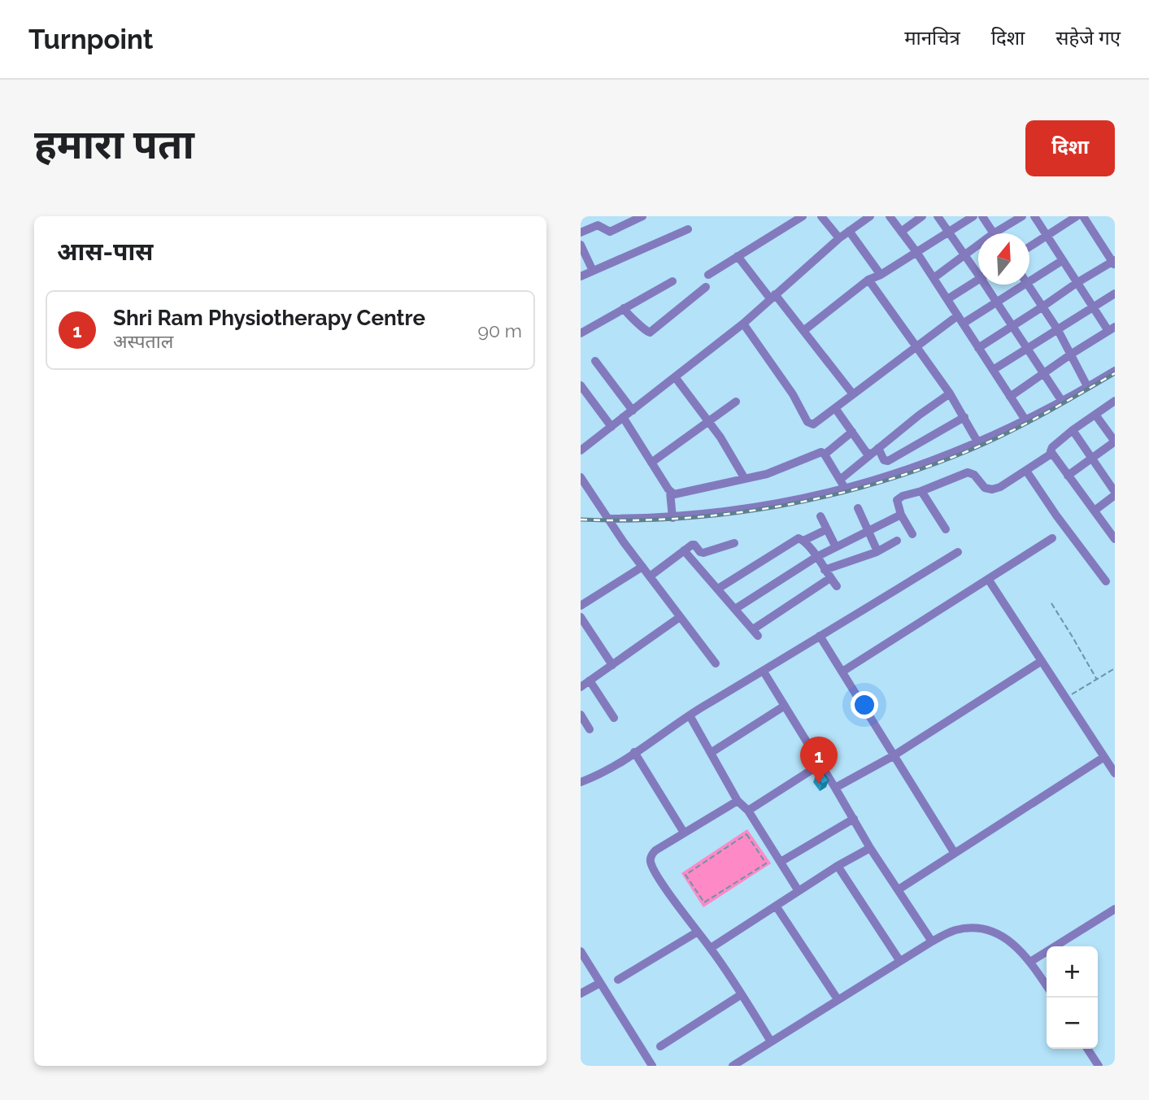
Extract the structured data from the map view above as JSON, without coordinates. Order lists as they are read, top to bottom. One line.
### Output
{"north":"top","page":{"header":"Turnpoint","nav":["मानचित्र","दिशा","सहेजे गए"],"buttons":"दिशा","title":"हमारा पता","heading":"आस-पास","list":[{"mark":"1","name":"Shri Ram Physiotherapy Centre","note":"अस्पताल","value":"90 m"}],"pins":"1","map_buttons":["+","−"]}}
